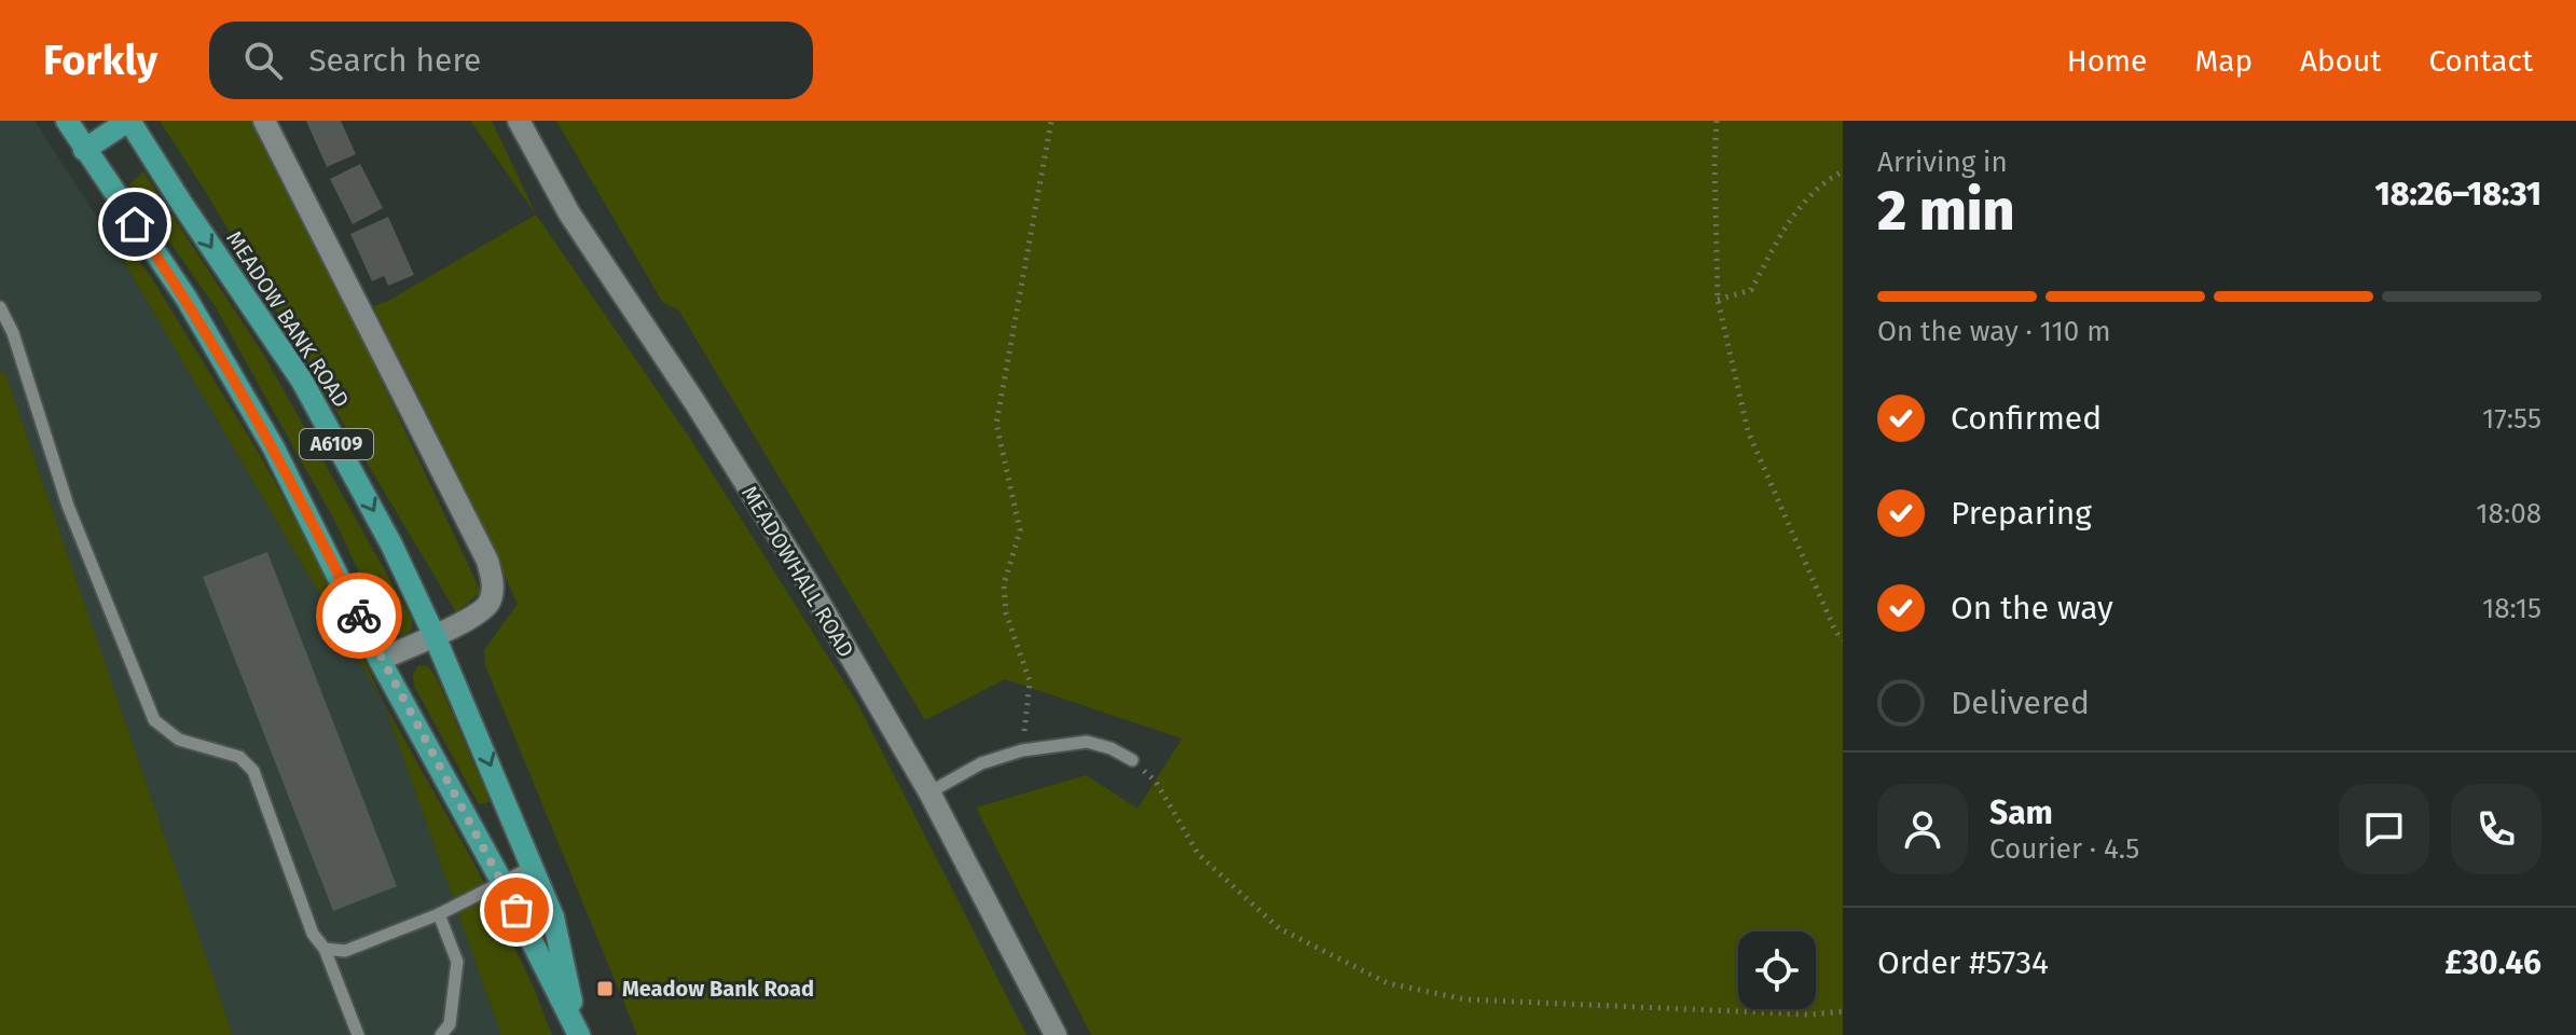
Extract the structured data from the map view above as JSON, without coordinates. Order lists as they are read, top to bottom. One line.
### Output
{"streets":{"main road":["MEADOW BANK ROAD","A6109"],"street":["MEADOWHALL ROAD"]},"places":{"transit":["Meadow Bank Road"]},"page":{"header":"Forkly","search":"Search here","nav":["Home","Map","About","Contact"],"heading":["2 min","Arriving in","18:26–18:31"],"panel":["Sam","Courier · 4.5","Order #5734","£30.46"],"bar":"On the way · 110 m","list":[["Confirmed","17:55"],["Preparing","18:08"],["On the way","18:15"],"Delivered"]}}
